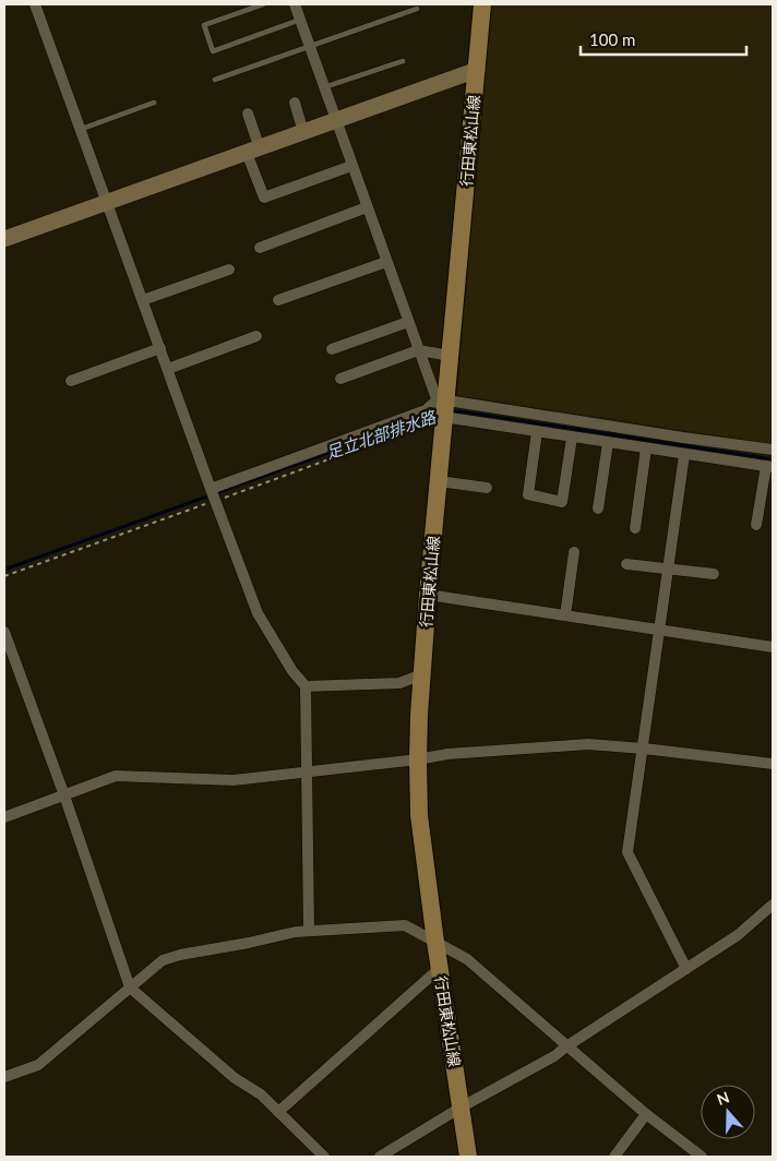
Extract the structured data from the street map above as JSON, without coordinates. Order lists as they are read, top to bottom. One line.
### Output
{"streets":{"main road":["行田東松山線"]},"water":["足立北部排水路"],"scale_bar":"100 m","north":"top"}
